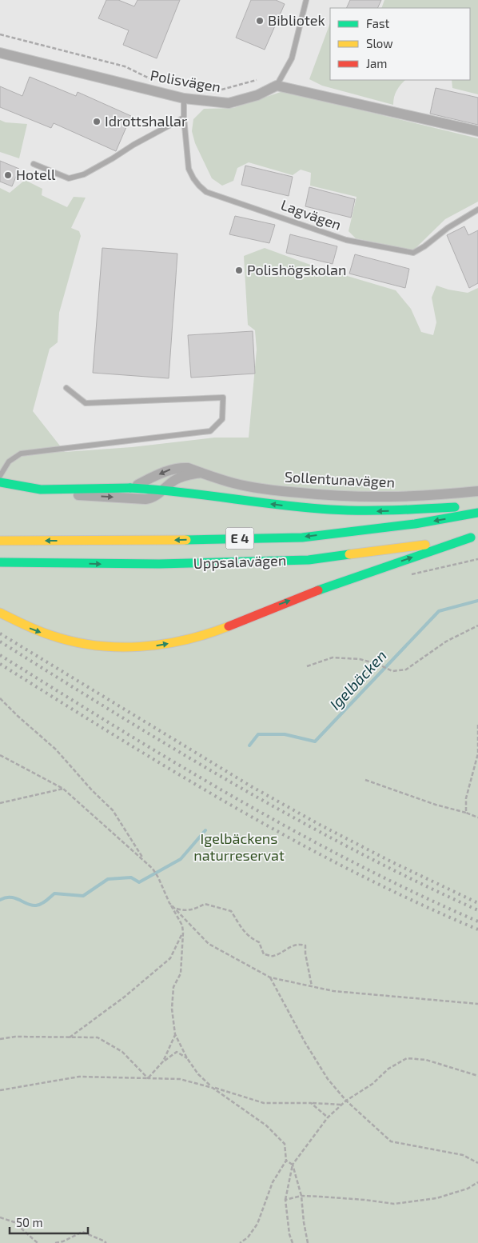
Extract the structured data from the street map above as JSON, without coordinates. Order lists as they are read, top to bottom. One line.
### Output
{"streets":{"main road":["Sollentunavägen","E 4","Uppsalavägen"],"street":["Polisvägen"],"lane":["Lagvägen"]},"crossings":[["Polisvägen","Lagvägen"]],"water":["Igelbäcken"],"parks":["Igelbäckens naturreservat"],"places":["Bibliotek","Idrottshallar","Hotell","Polishögskolan"],"legend":["Fast","Slow","Jam"],"scale_bar":"50 m"}
